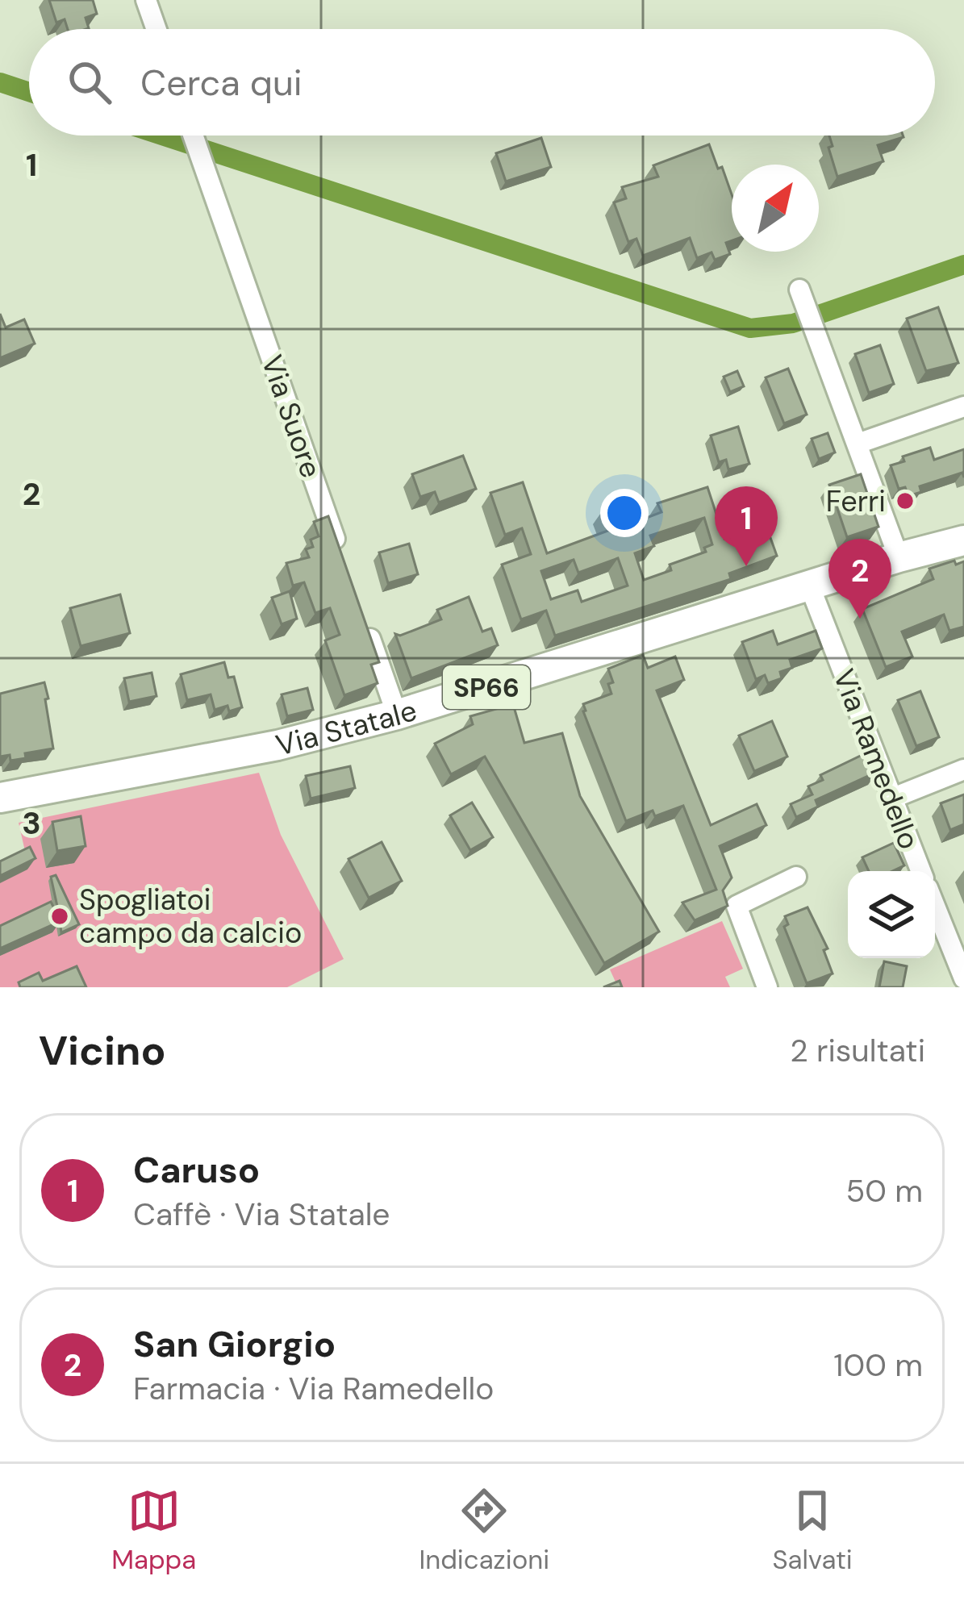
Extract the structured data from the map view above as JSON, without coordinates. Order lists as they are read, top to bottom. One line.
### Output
{"streets":{"main road":["SP66","Via Statale"],"street":["Via Suore","Via Ramedello"]},"crossings":[["Via Statale","Via Ramedello"]],"places":["Ferri","Spogliatoi campo da calcio"],"north":"top right","page":{"search":"Cerca qui","pins":["1","2"],"heading":["Vicino","2 risultati"],"list":[{"mark":"1","name":"Caruso","note":"Caffè · Via Statale","value":"50 m"},{"mark":"2","name":"San Giorgio","note":"Farmacia · Via Ramedello","value":"100 m"}],"nav":["Mappa","Indicazioni","Salvati"]},"grid":{"rows":["1","2","3"]}}
